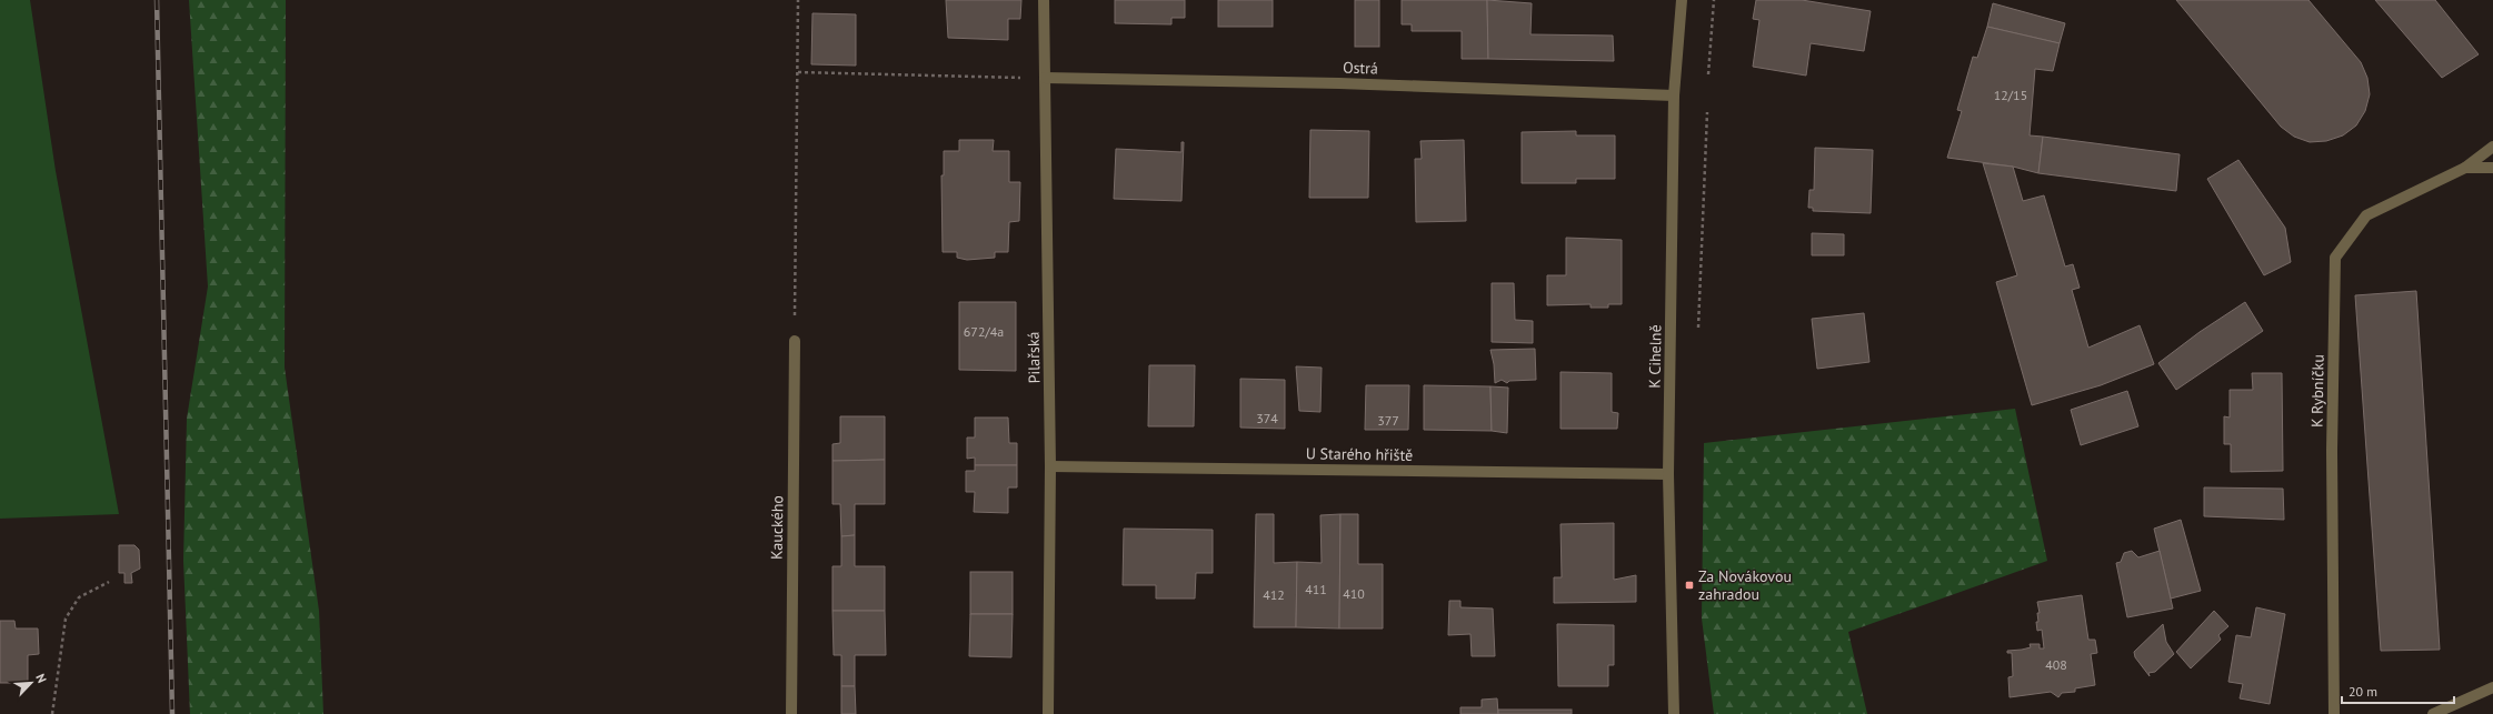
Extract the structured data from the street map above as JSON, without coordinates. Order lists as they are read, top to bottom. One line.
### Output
{"streets":{"street":["Ostrá","K Cihelně","Pilařská","K Rybníčku","U Starého hřiště","Kauckého"]},"crossings":[["Ostrá","K Cihelně"],["Ostrá","Pilařská"],["K Cihelně","U Starého hřiště"],["Pilařská","U Starého hřiště"]],"places":{"transit":["Za Novákovou zahradou"]},"house_numbers":["12/15","672/4a","374","377","411","410","412","408"],"scale_bar":"20 m","north":"top right"}
